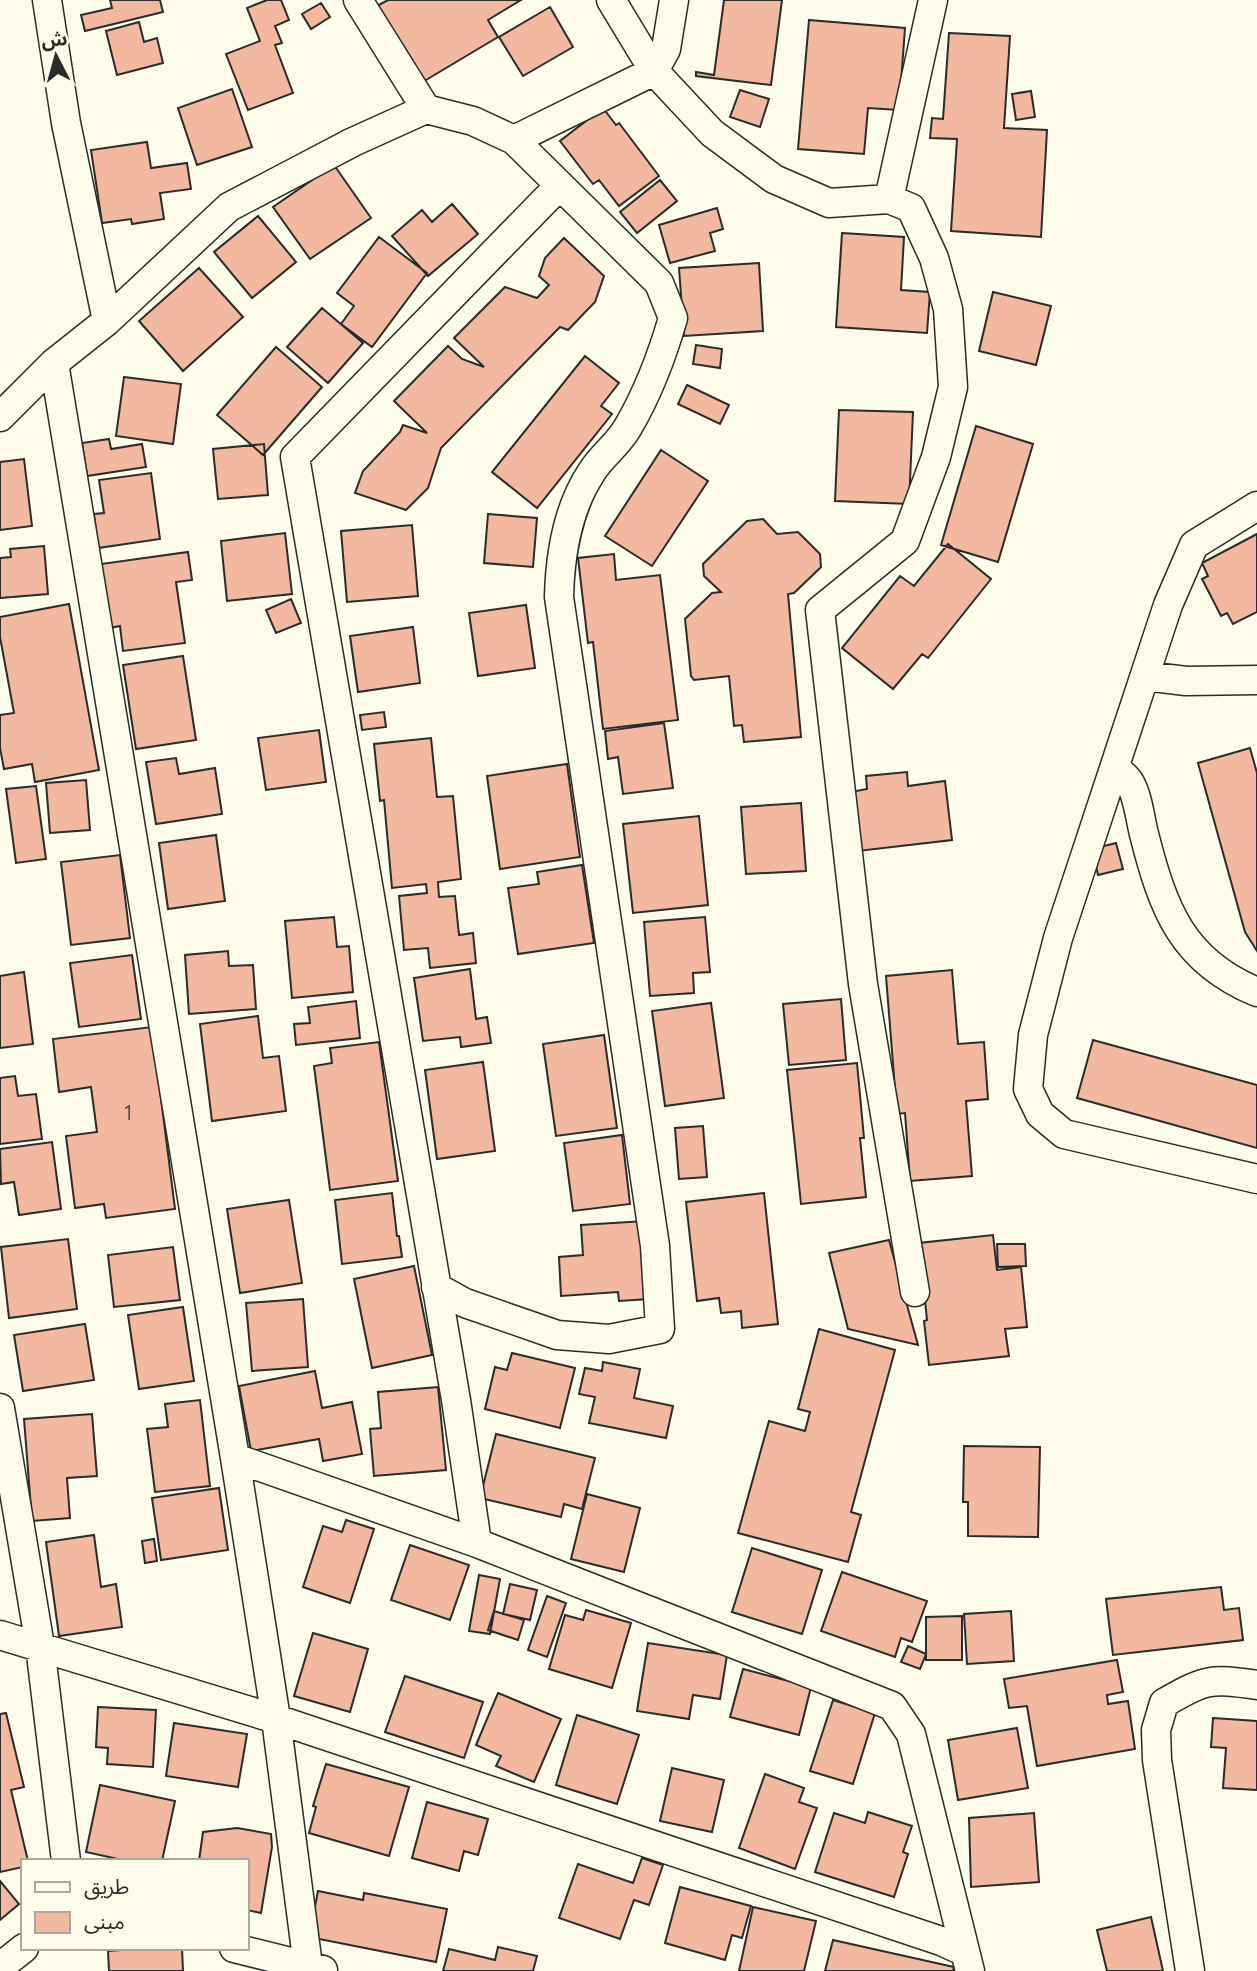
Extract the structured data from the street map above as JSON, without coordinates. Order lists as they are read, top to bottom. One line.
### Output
{"house_numbers":["1"],"legend":["طريق","مبنى"],"north":"top"}
